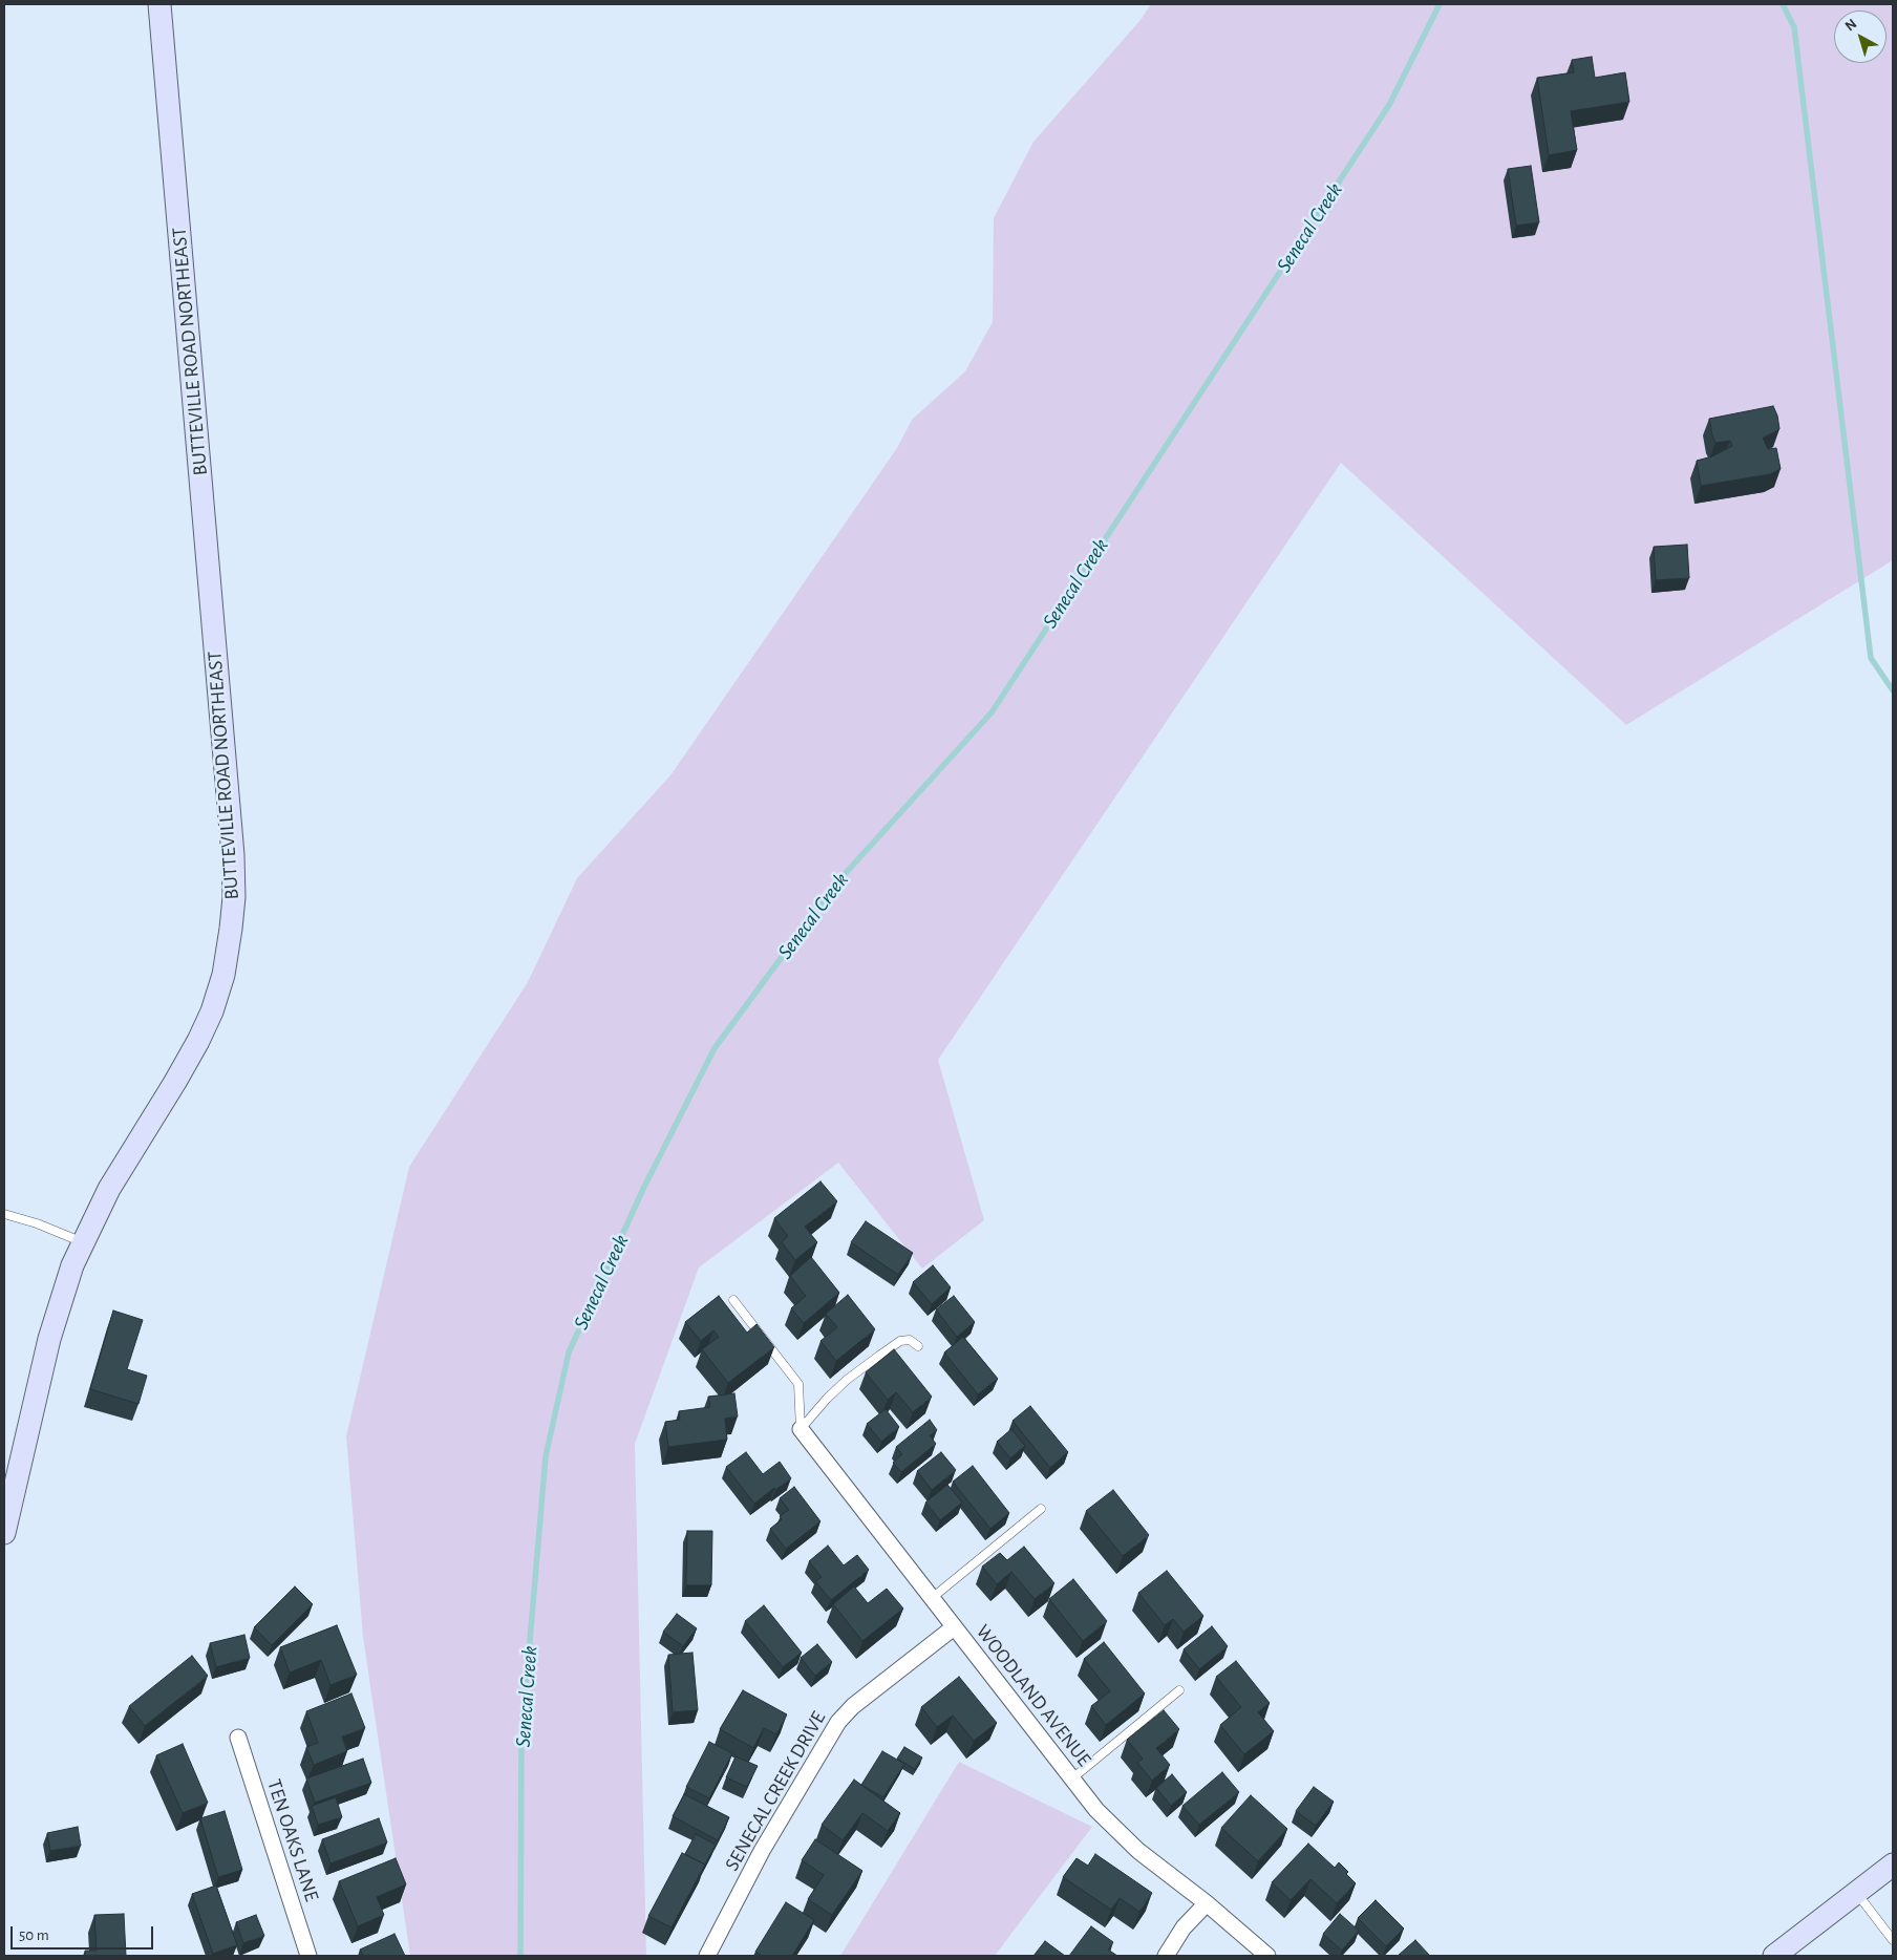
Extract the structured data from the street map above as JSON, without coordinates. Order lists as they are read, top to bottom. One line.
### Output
{"streets":{"main road":["BUTTEVILLE ROAD NORTHEAST"],"street":["WOODLAND AVENUE","SENECAL CREEK DRIVE","TEN OAKS LANE"]},"crossings":[["WOODLAND AVENUE","SENECAL CREEK DRIVE"]],"water":["Senecal Creek"],"scale_bar":"50 m","north":"top left"}
